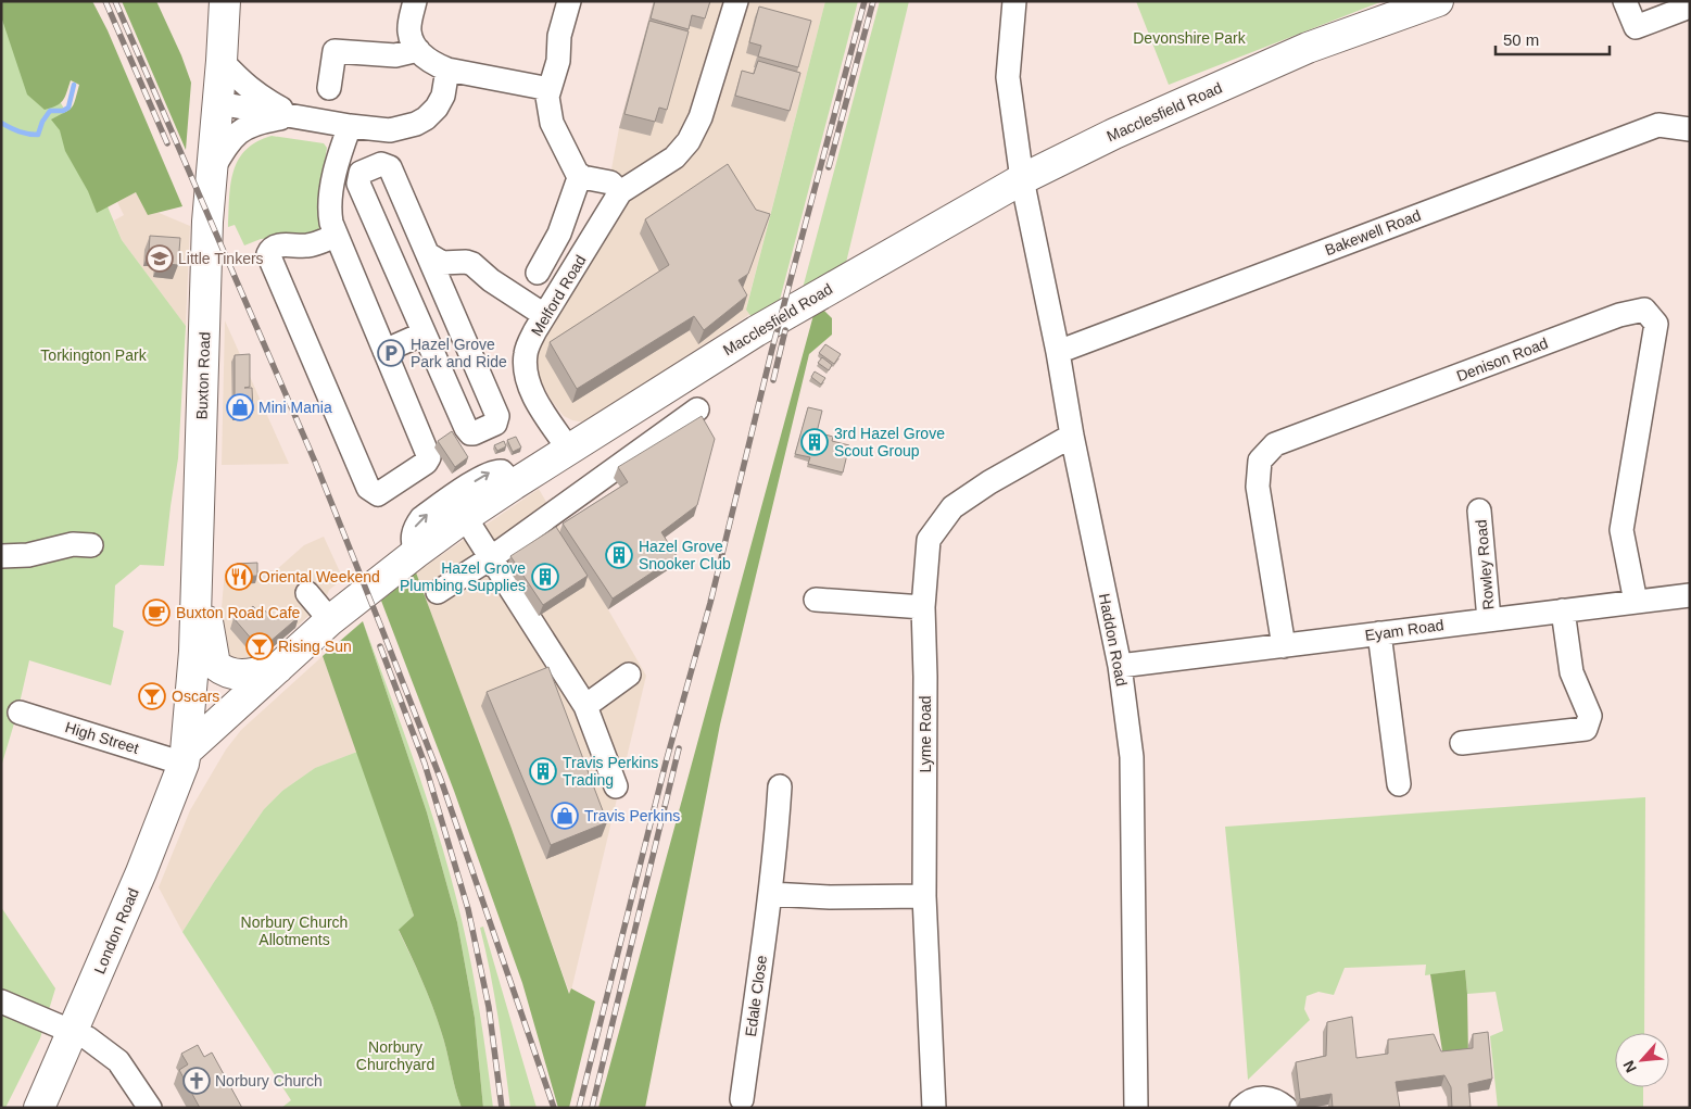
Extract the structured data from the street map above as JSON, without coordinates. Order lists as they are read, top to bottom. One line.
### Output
{"streets":{"highway":["Macclesfield Road","Buxton Road","London Road"],"street":["Bakewell Road","Melford Road","Denison Road","Rowley Road","Eyam Road","Haddon Road","Lyme Road","High Street","Edale Close"]},"crossings":[["Macclesfield Road","Melford Road"],["Macclesfield Road","Buxton Road"],["Macclesfield Road","Haddon Road"],["Macclesfield Road","High Street"],["Macclesfield Road","London Road"],["Bakewell Road","Haddon Road"],["Denison Road","Eyam Road"],["Buxton Road","High Street"],["Buxton Road","London Road"],["Rowley Road","Eyam Road"],["Eyam Road","Haddon Road"],["Haddon Road","Lyme Road"],["High Street","London Road"]],"parks":["Devonshire Park","Torkington Park","Norbury Church Allotments","Norbury Churchyard"],"places":{"school or university":["Little Tinkers"],"parking":["Hazel Grove Park and Ride"],"shop":["Mini Mania","Travis Perkins"],"building":["3rd Hazel Grove Scout Group","Hazel Grove Snooker Club","Hazel Grove Plumbing Supplies","Travis Perkins Trading"],"restaurant":["Oriental Weekend"],"cafe":["Buxton Road Cafe"],"bar":["Rising Sun","Oscars"],"church":["Norbury Church"]},"scale_bar":"50 m","north":"bottom left"}
